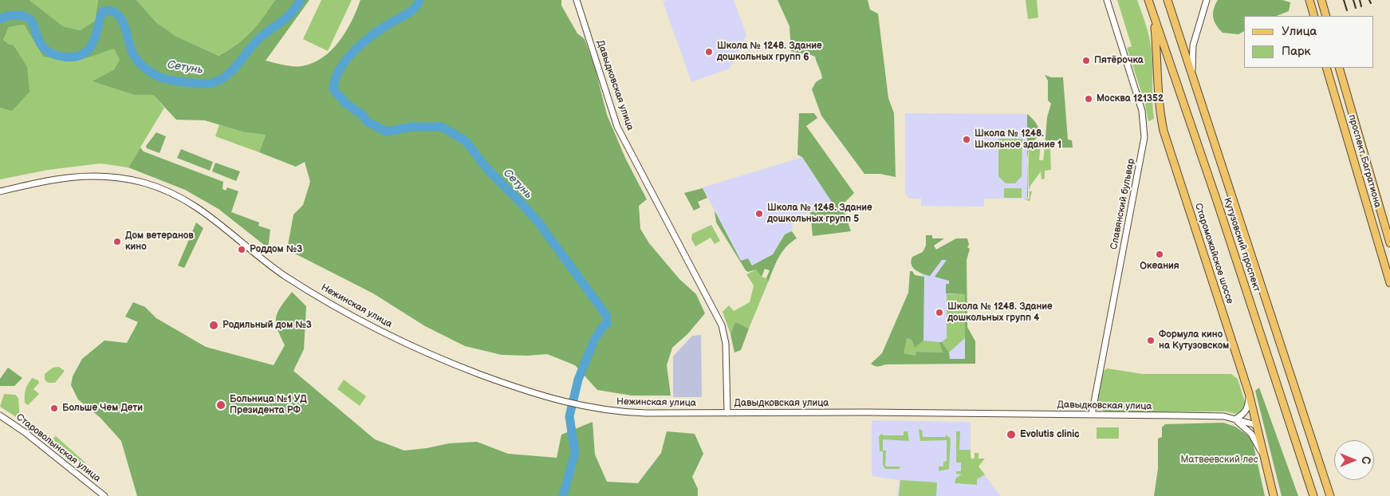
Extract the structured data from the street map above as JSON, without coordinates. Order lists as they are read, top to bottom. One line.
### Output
{"streets":{"main road":["проспект Багратиона","Кутузовский проспект","Староможайское шоссе"],"street":["Давыдковская улица","Славянский бульвар","Нежинская улица","Староволынская улица"]},"crossings":[["Давыдковская улица","Славянский бульвар"],["Давыдковская улица","Староможайское шоссе"],["Давыдковская улица","Нежинская улица"],["Кутузовский проспект","Староможайское шоссе"]],"water":["Сетунь"],"parks":["Матвеевский лес"],"places":["Школа № 1248. Здание дошкольных групп 6","Пятёрочка","Москва 121352","Школа № 1248. Школьное здание 1","Школа № 1248. Здание дошкольных групп 5","Дом ветеранов кино","Роддом №3","Океания","Школа № 1248. Здание дошкольных групп 4","Родильный дом №3","Формула кино на Кутузовском","Больница №1 УД Президента РФ","Больше Чем Дети","Evolutis clinic"],"legend":["Улица","Парк"],"north":"right"}
